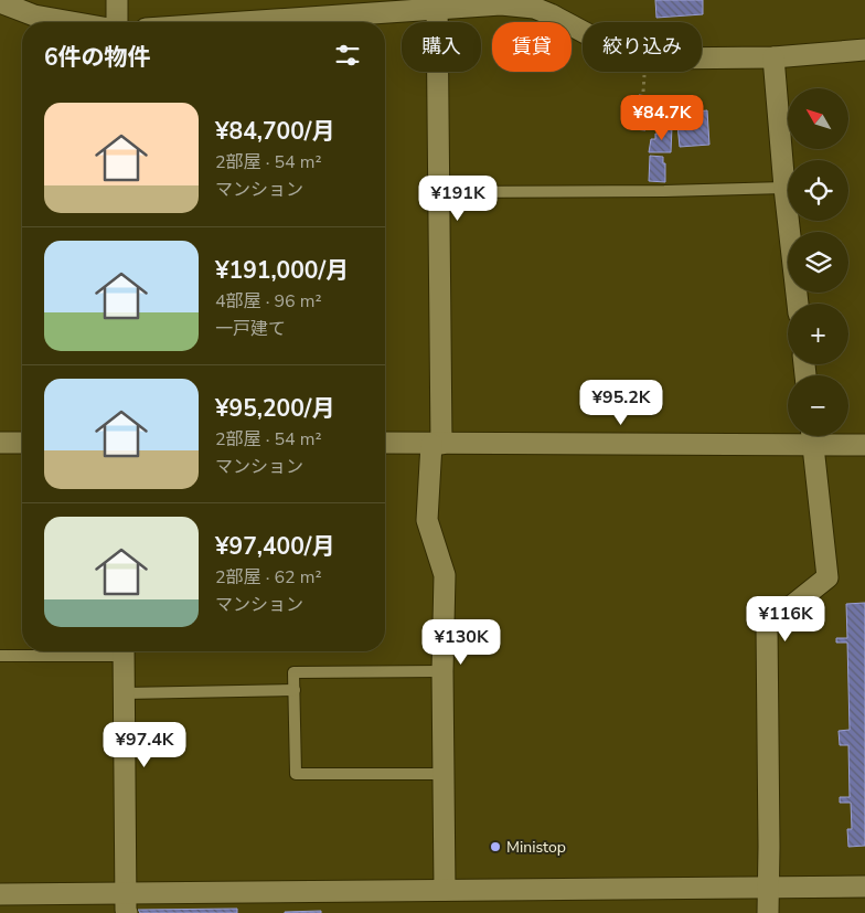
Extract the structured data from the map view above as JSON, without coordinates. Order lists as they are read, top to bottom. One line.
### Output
{"places":["Ministop"],"north":"top left","page":{"chip":["購入","賃貸","絞り込み"],"heading":"6件の物件","map_buttons":["+","−"],"list":[{"name":"¥84,700/月","note":"2部屋 · 54 m² · マンション"},{"name":"¥191,000/月","note":"4部屋 · 96 m² · 一戸建て"},{"name":"¥95,200/月","note":"2部屋 · 54 m² · マンション"},{"name":"¥97,400/月","note":"2部屋 · 62 m² · マンション"}],"price":["¥84.7K","¥191K","¥95.2K","¥116K","¥130K","¥97.4K"]}}
